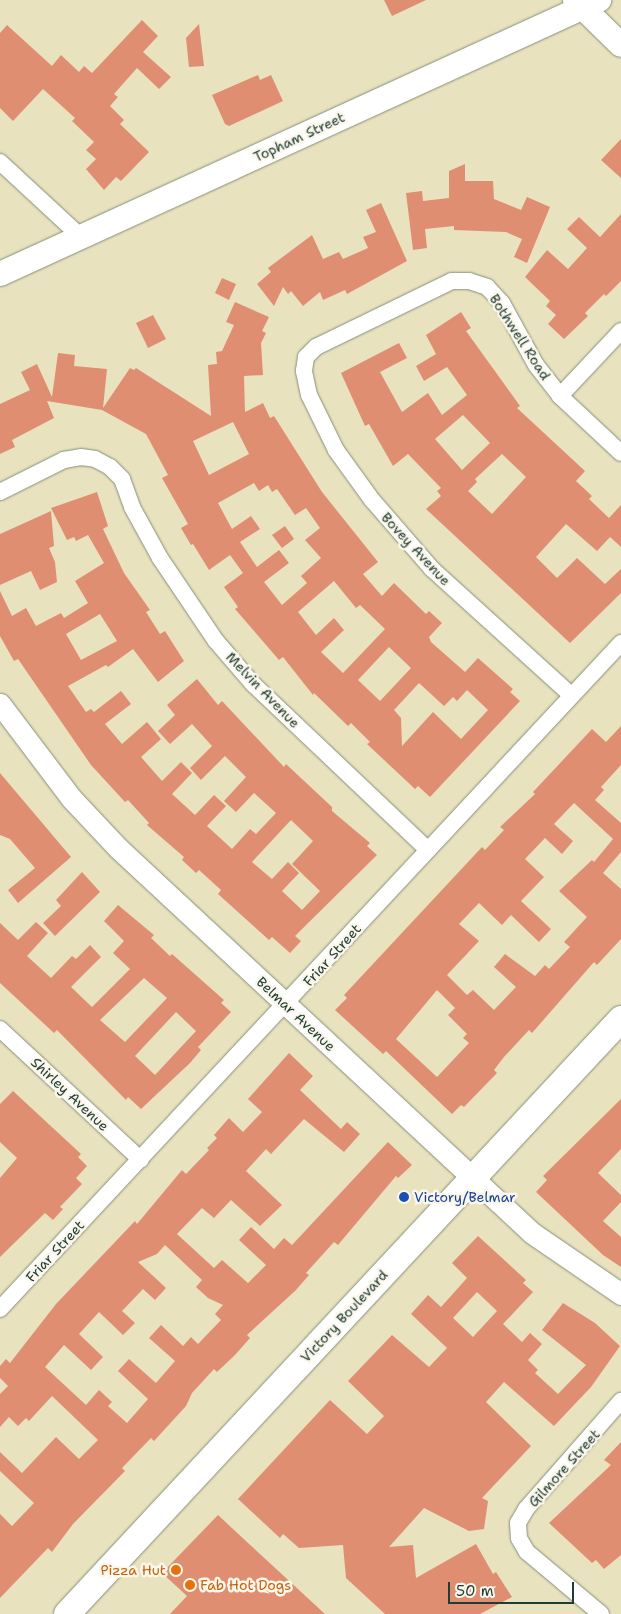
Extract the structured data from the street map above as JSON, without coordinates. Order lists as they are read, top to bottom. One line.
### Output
{"streets":{"main road":["Topham Street","Victory Boulevard"],"street":["Bothwell Road","Bovey Avenue","Melvin Avenue","Friar Street","Belmar Avenue","Shirley Avenue","Gilmore Street"]},"crossings":[["Bothwell Road","Bovey Avenue"],["Bovey Avenue","Friar Street"],["Melvin Avenue","Friar Street"],["Friar Street","Belmar Avenue"],["Friar Street","Shirley Avenue"],["Belmar Avenue","Victory Boulevard"]],"places":["Victory/Belmar","Pizza Hut","Fab Hot Dogs"],"scale_bar":"50 m"}
